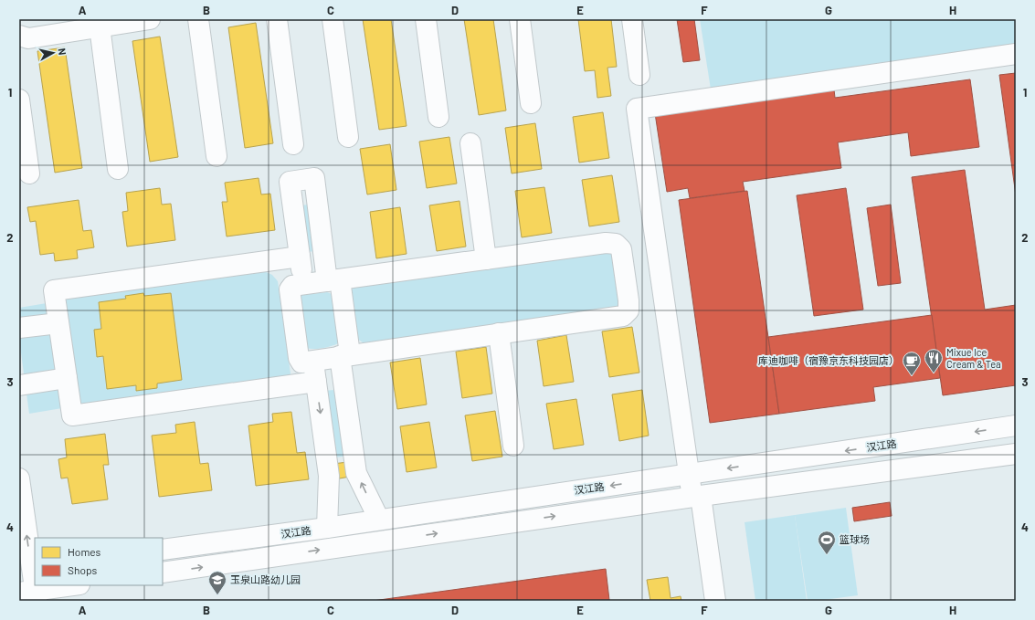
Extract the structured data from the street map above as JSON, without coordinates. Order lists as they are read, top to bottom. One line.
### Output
{"streets":{"street":["汉江路"]},"places":{"restaurant":["Mixue Ice Cream & Tea"],"cafe":["库迪咖啡（宿豫京东科技园店）"],"sports":["篮球场"],"school or university":["玉泉山路幼儿园"]},"legend":["Homes","Shops"],"north":"right","grid":{"columns":["A","B","C","D","E","F","G","H"],"rows":["1","2","3","4"]}}
